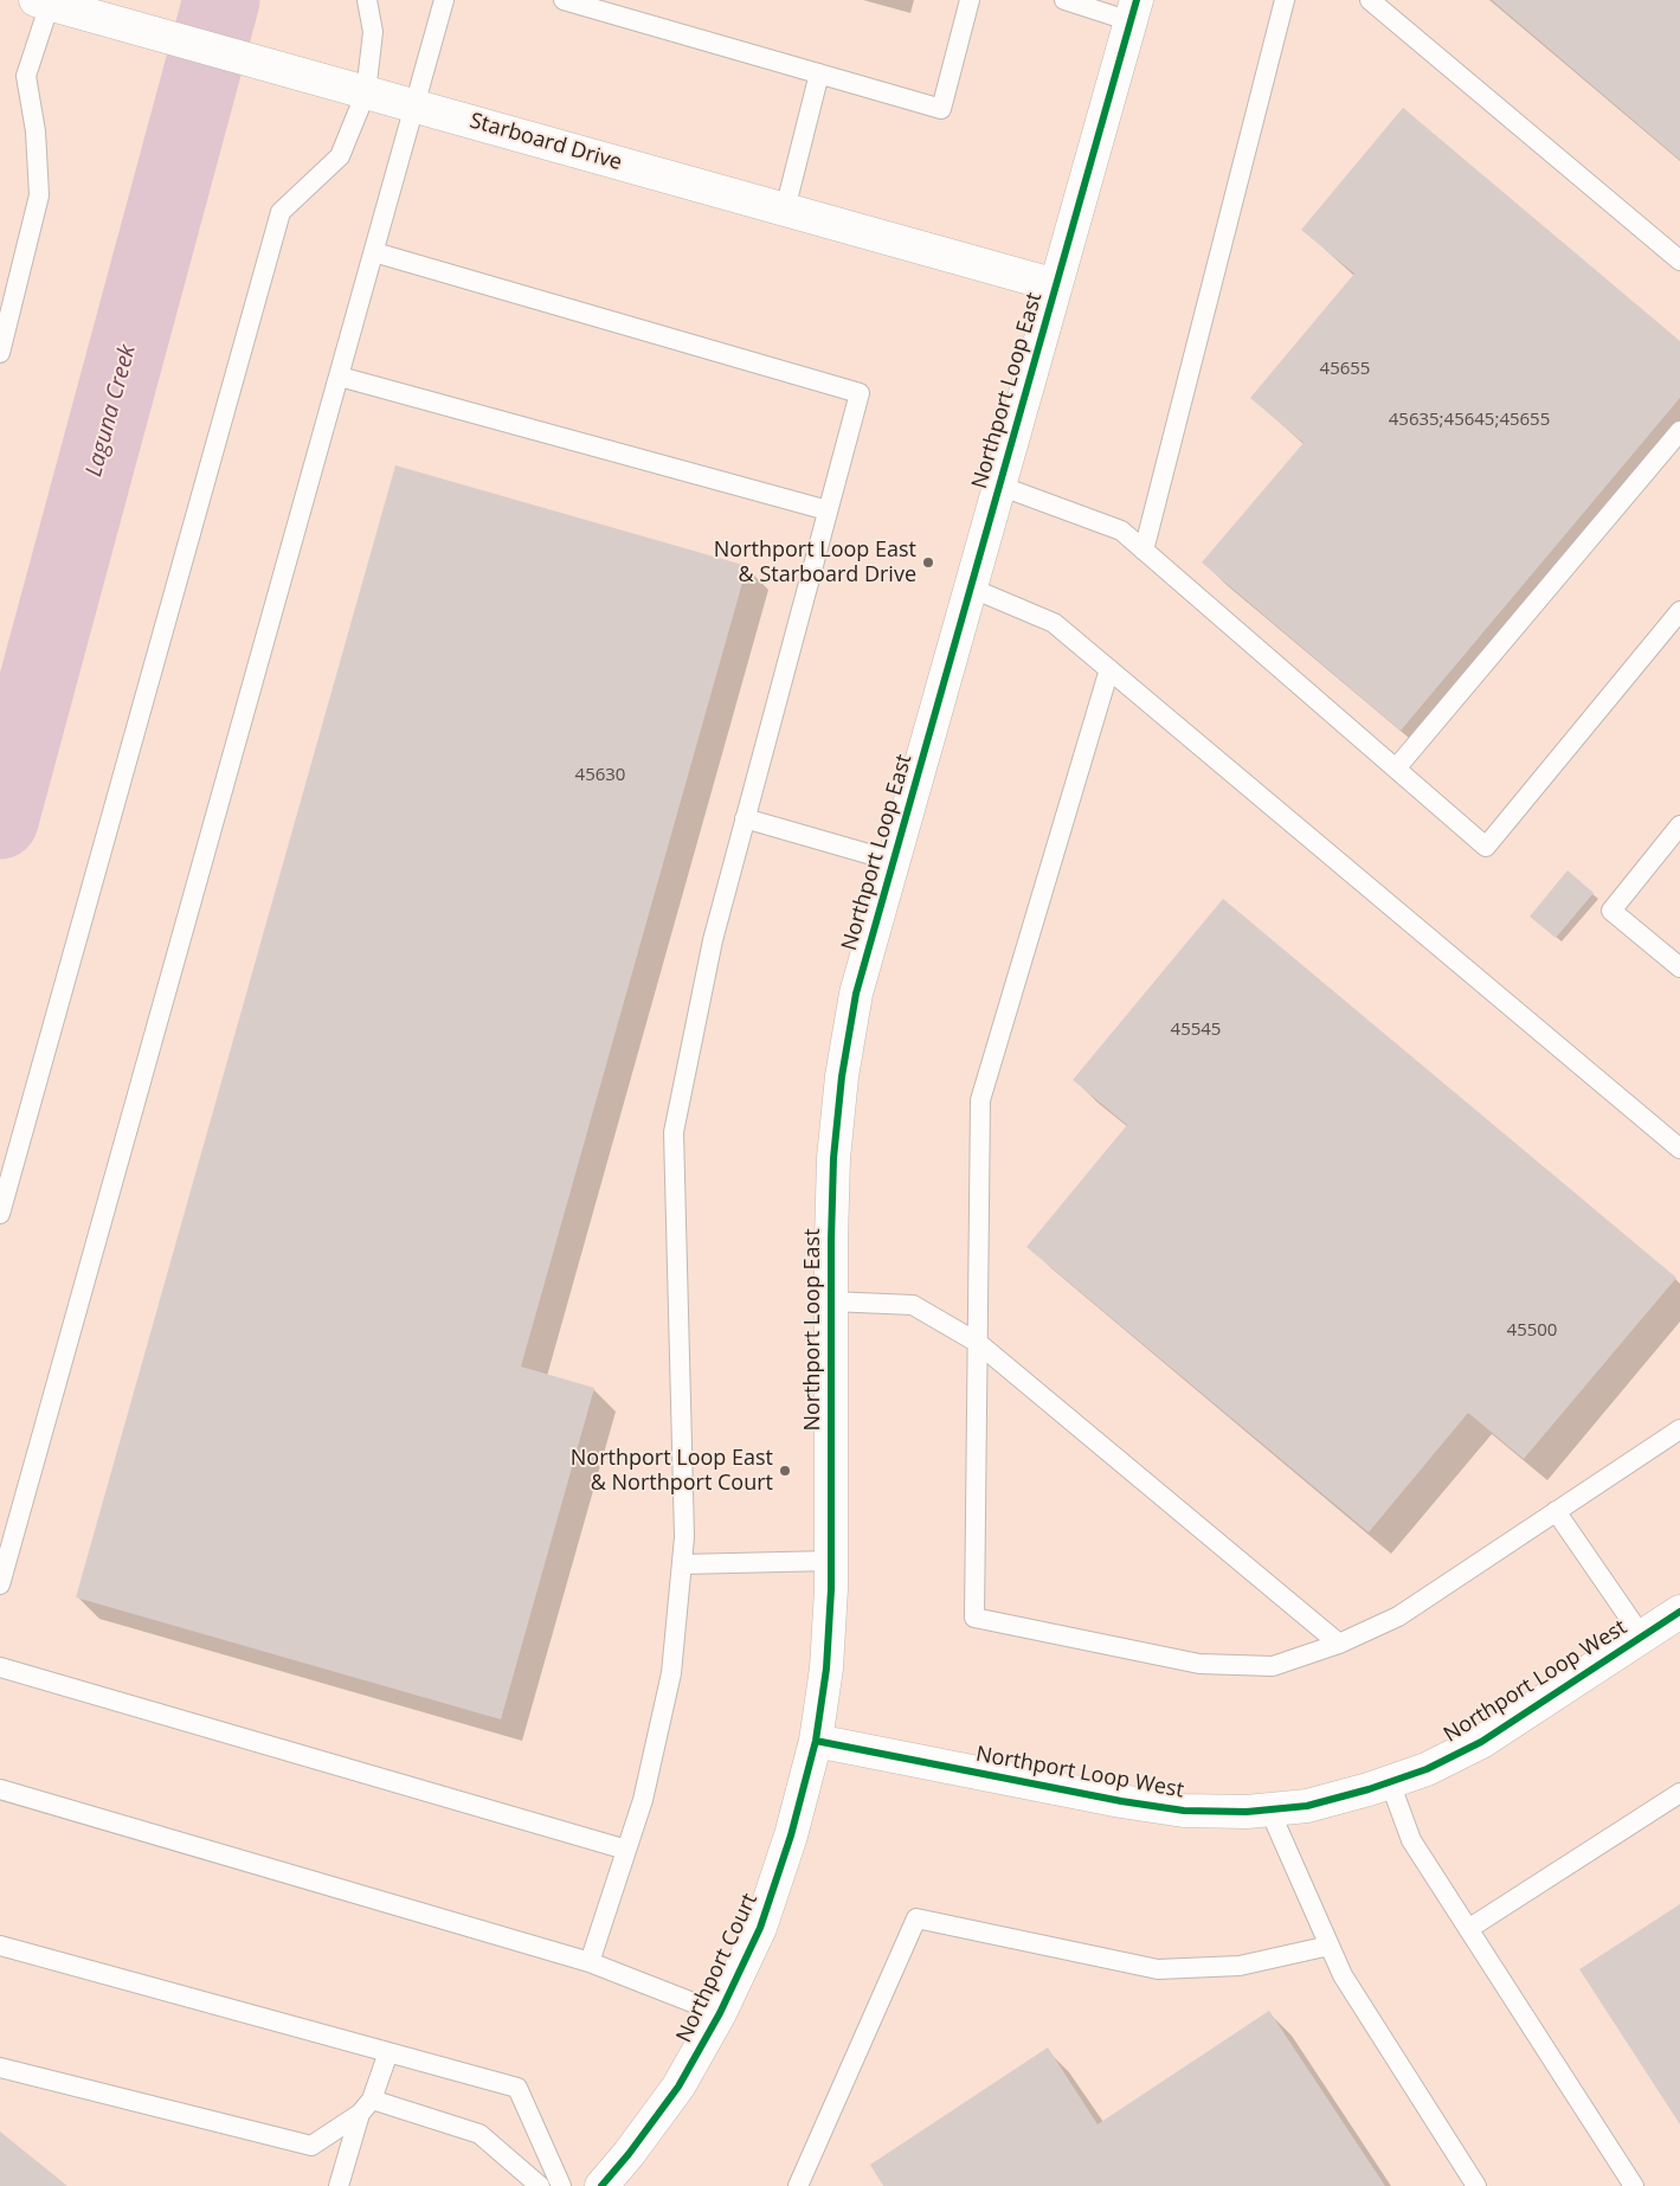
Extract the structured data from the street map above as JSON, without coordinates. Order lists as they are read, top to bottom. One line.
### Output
{"streets":{"street":["Starboard Drive","Northport Loop East","Northport Loop West","Northport Court"]},"crossings":[["Starboard Drive","Northport Loop East"],["Northport Loop East","Northport Loop West"],["Northport Loop East","Northport Court"],["Northport Loop West","Northport Court"]],"water":["Laguna Creek"],"places":["Northport Loop East & Starboard Drive","Northport Loop East & Northport Court"],"house_numbers":["45655","45635;45645;45655","45630","45545","45500"]}
